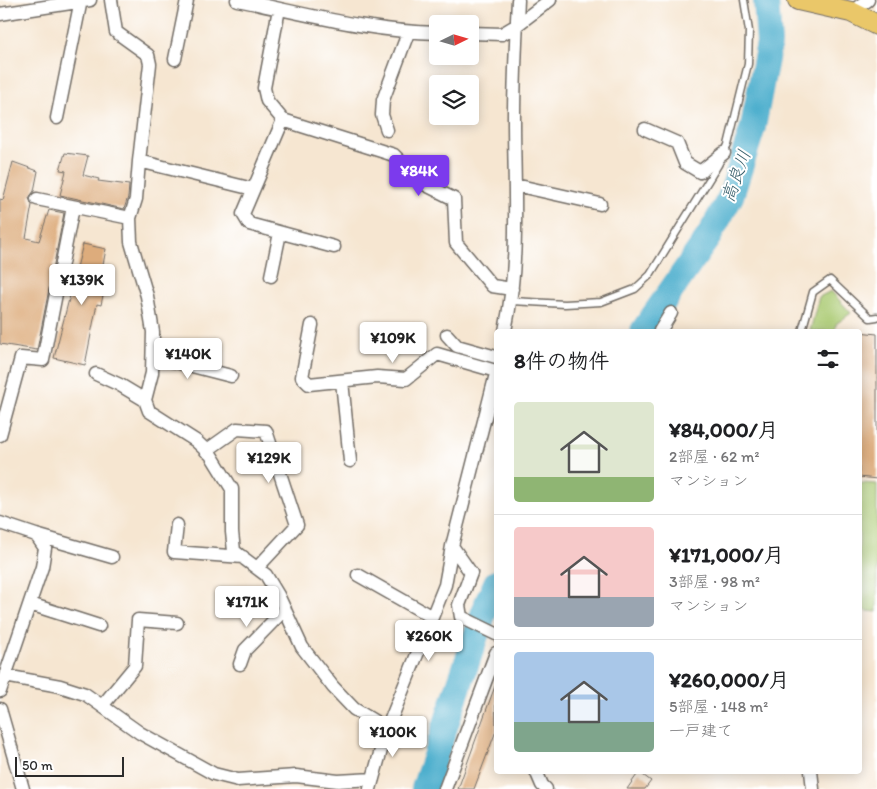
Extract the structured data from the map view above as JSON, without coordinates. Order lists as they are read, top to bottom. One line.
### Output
{"water":["高良川"],"scale_bar":"50 m","north":"right","page":{"price":["¥84K","¥139K","¥109K","¥140K","¥129K","¥171K","¥260K","¥100K"],"heading":"8件の物件","list":[{"name":"¥84,000/月","note":"2部屋 · 62 m² · マンション"},{"name":"¥171,000/月","note":"3部屋 · 98 m² · マンション"},{"name":"¥260,000/月","note":"5部屋 · 148 m² · 一戸建て"}],"scale":"50 m"}}
